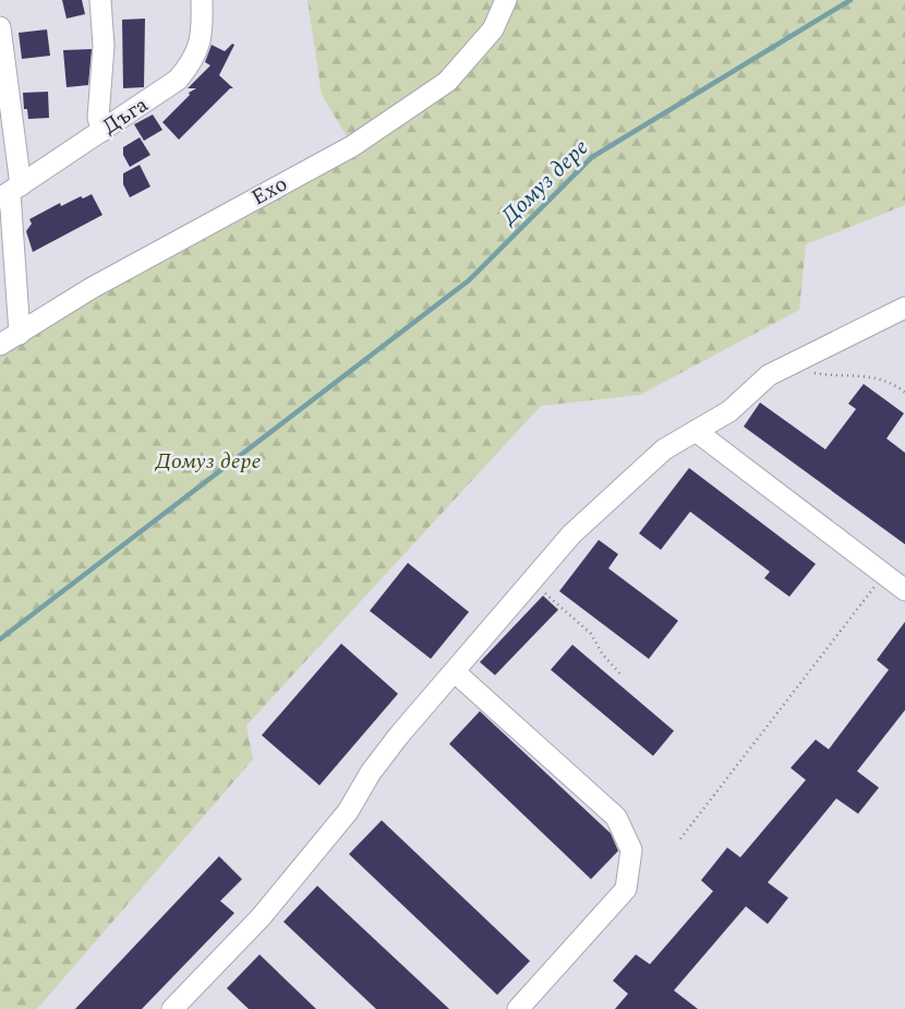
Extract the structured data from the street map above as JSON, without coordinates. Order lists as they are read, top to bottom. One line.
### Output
{"streets":{"street":["Дъга","Ехо"]},"water":["Домуз дере"],"parks":["Домуз дере"]}
